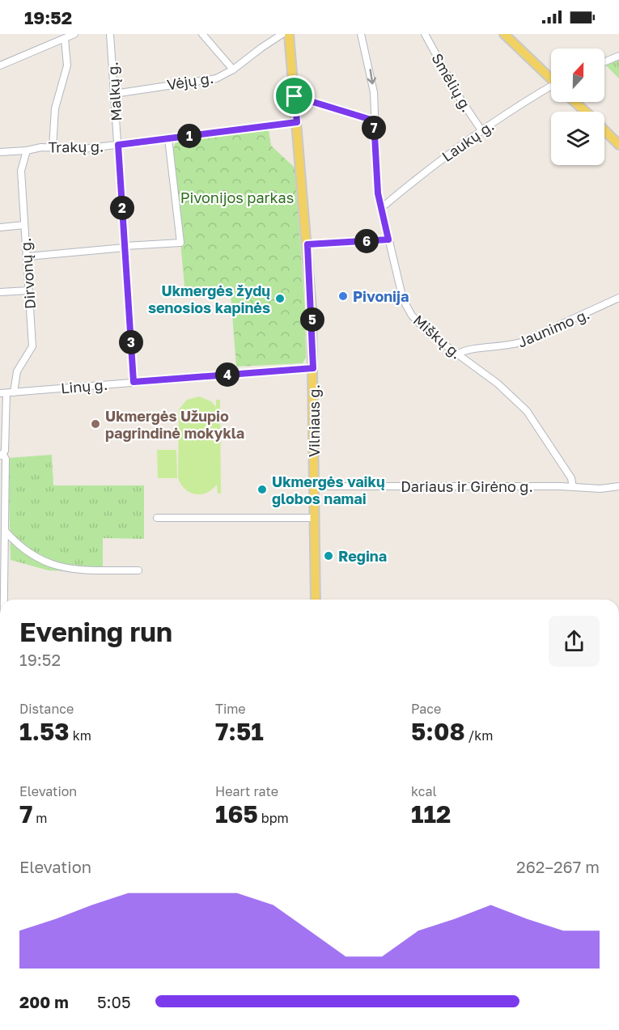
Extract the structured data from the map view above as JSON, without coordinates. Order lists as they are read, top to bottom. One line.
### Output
{"streets":{"main road":["Vilniaus g."],"street":["Vėjų g.","Smėlių g.","Malkų g.","Laukų g.","Trakų g.","Dirvonų g.","Jaunimo g.","Miškų g.","Linų g.","Dariaus ir Girėno g."]},"crossings":[["Vėjų g.","Malkų g."],["Smėlių g.","Laukų g."],["Malkų g.","Trakų g."],["Malkų g.","Linų g."],["Laukų g.","Miškų g."],["Trakų g.","Dirvonų g."],["Trakų g.","Vilniaus g."],["Dirvonų g.","Linų g."],["Jaunimo g.","Miškų g."],["Miškų g.","Dariaus ir Girėno g."],["Linų g.","Vilniaus g."],["Vilniaus g.","Dariaus ir Girėno g."]],"parks":["Pivonijos parkas"],"places":["Pivonija","Ukmergės žydų senosios kapinės","Ukmergės Užupio pagrindinė mokykla","Ukmergės vaikų globos namai","Regina"],"north":"top","page":{"status":"19:52","pins":["7","1","2","6","5","3","4"],"heading":["Evening run","19:52"],"stats":[["Distance","1.53 km"],["Time","7:51"],["Pace","5:08 /km"],["Elevation","7 m"],["Heart rate","165 bpm"],["kcal","112"]],"chart":["Elevation","262–267 m"],"list":[{"name":"200 m","note":"5:05"}]}}
